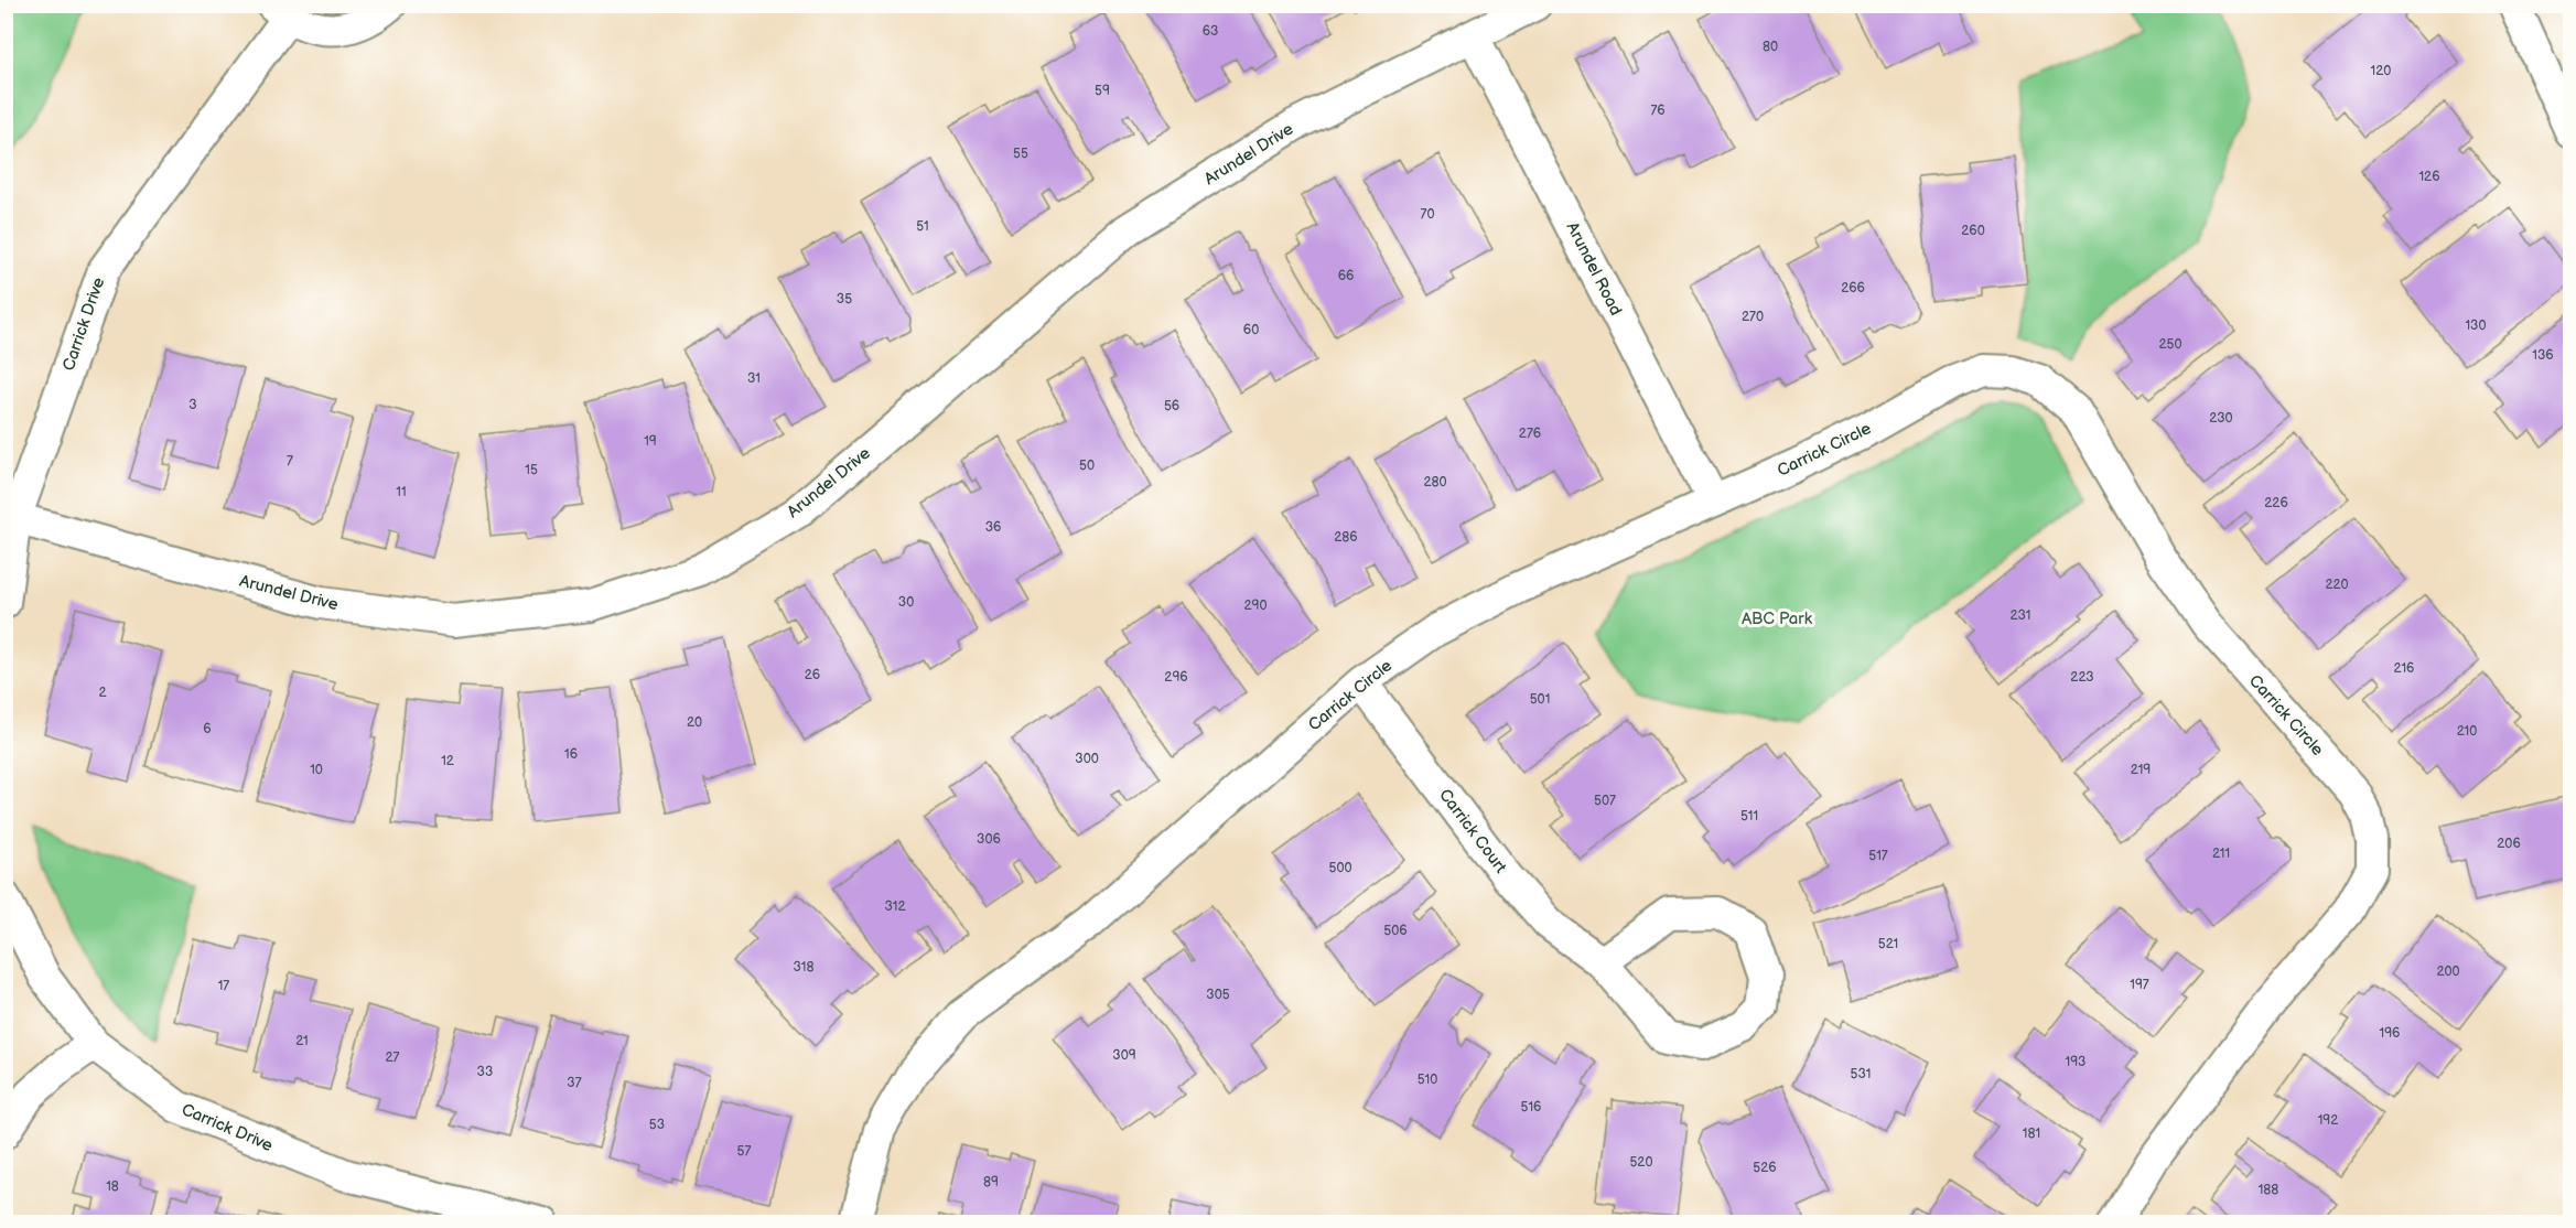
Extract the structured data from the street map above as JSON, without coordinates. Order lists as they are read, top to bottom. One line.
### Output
{"streets":{"street":["Arundel Drive","Arundel Road","Carrick Drive","Carrick Circle","Carrick Court"]},"crossings":[["Arundel Drive","Arundel Road"],["Arundel Drive","Carrick Drive"],["Arundel Road","Carrick Circle"],["Carrick Circle","Carrick Court"]],"parks":["ABC Park"],"house_numbers":["63","80","120","59","76","55","126","70","51","260","66","266","35","270","130","60","250","136","31","3","56","230","276","19","7","50","15","280","11","226","36","286","220","30","290","231","216","26","296","223","2","501","20","6","210","16","300","12","10","219","507","511","306","206","211","517","500","312","506","521","318","200","197","17","305","196","21","309","27","193","33","531","510","37","516","192","53","181","57","520","526","89","18","188"]}
